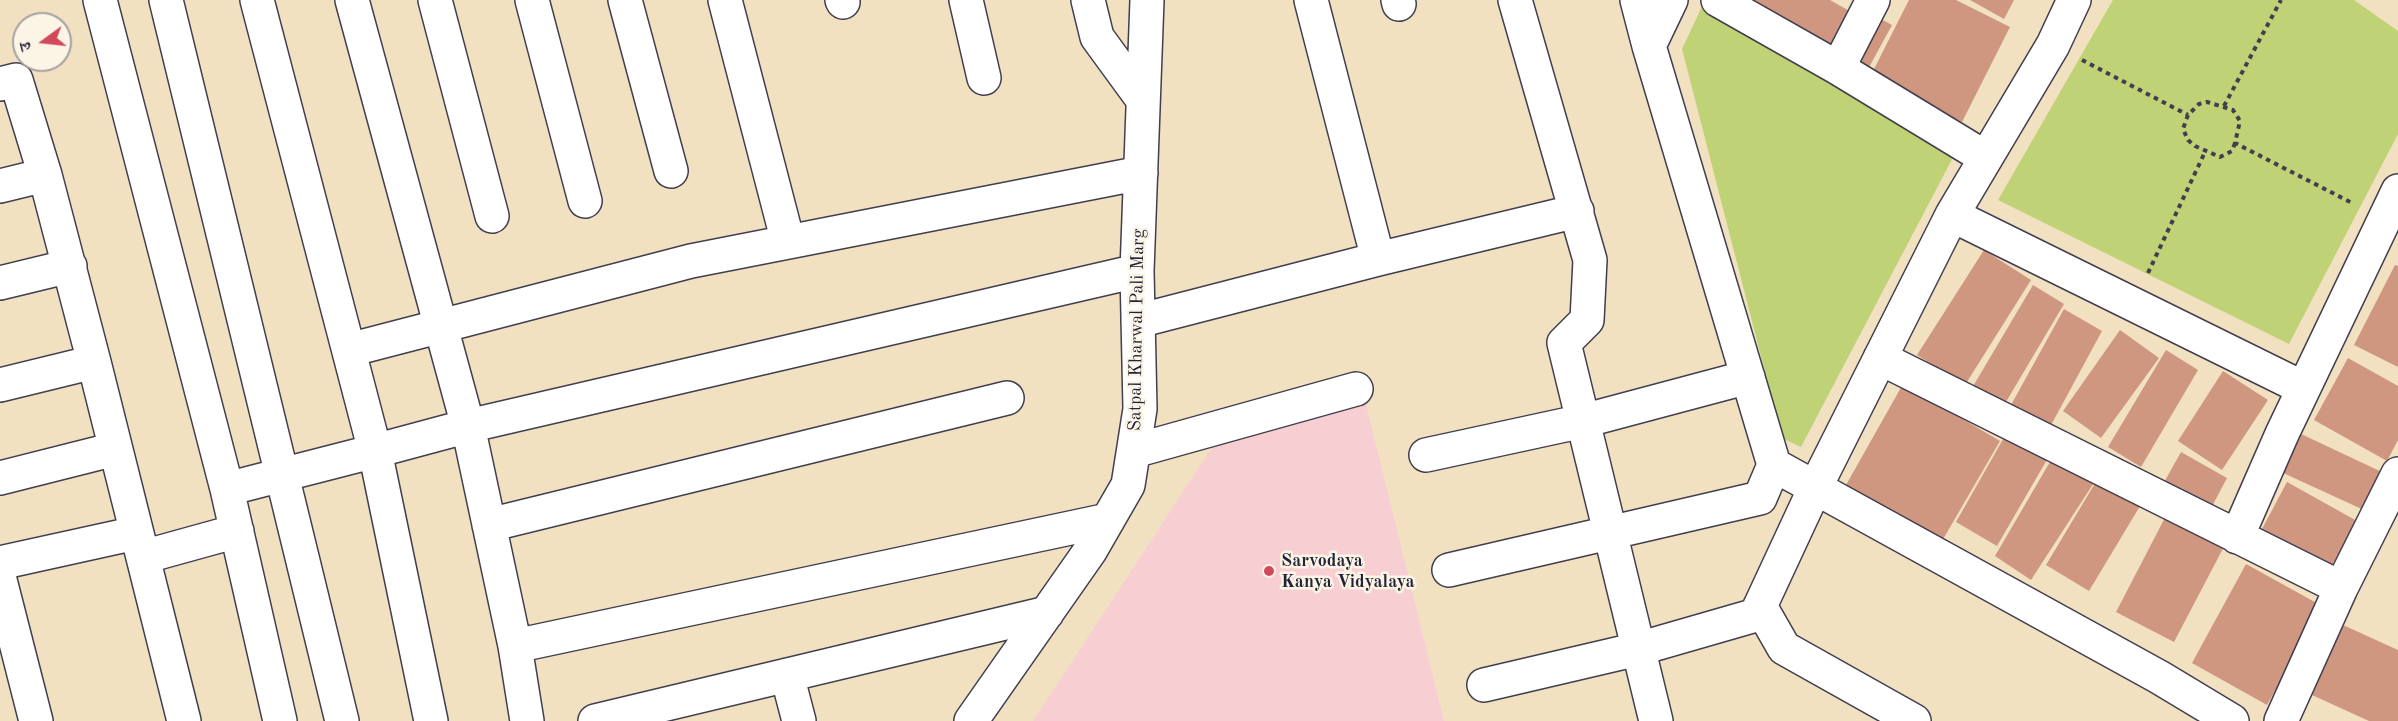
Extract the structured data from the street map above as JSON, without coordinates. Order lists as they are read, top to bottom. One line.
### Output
{"streets":{"street":["Satpal Kharwal Pali Marg"]},"places":["Sarvodaya Kanya Vidyalaya"],"north":"left"}
